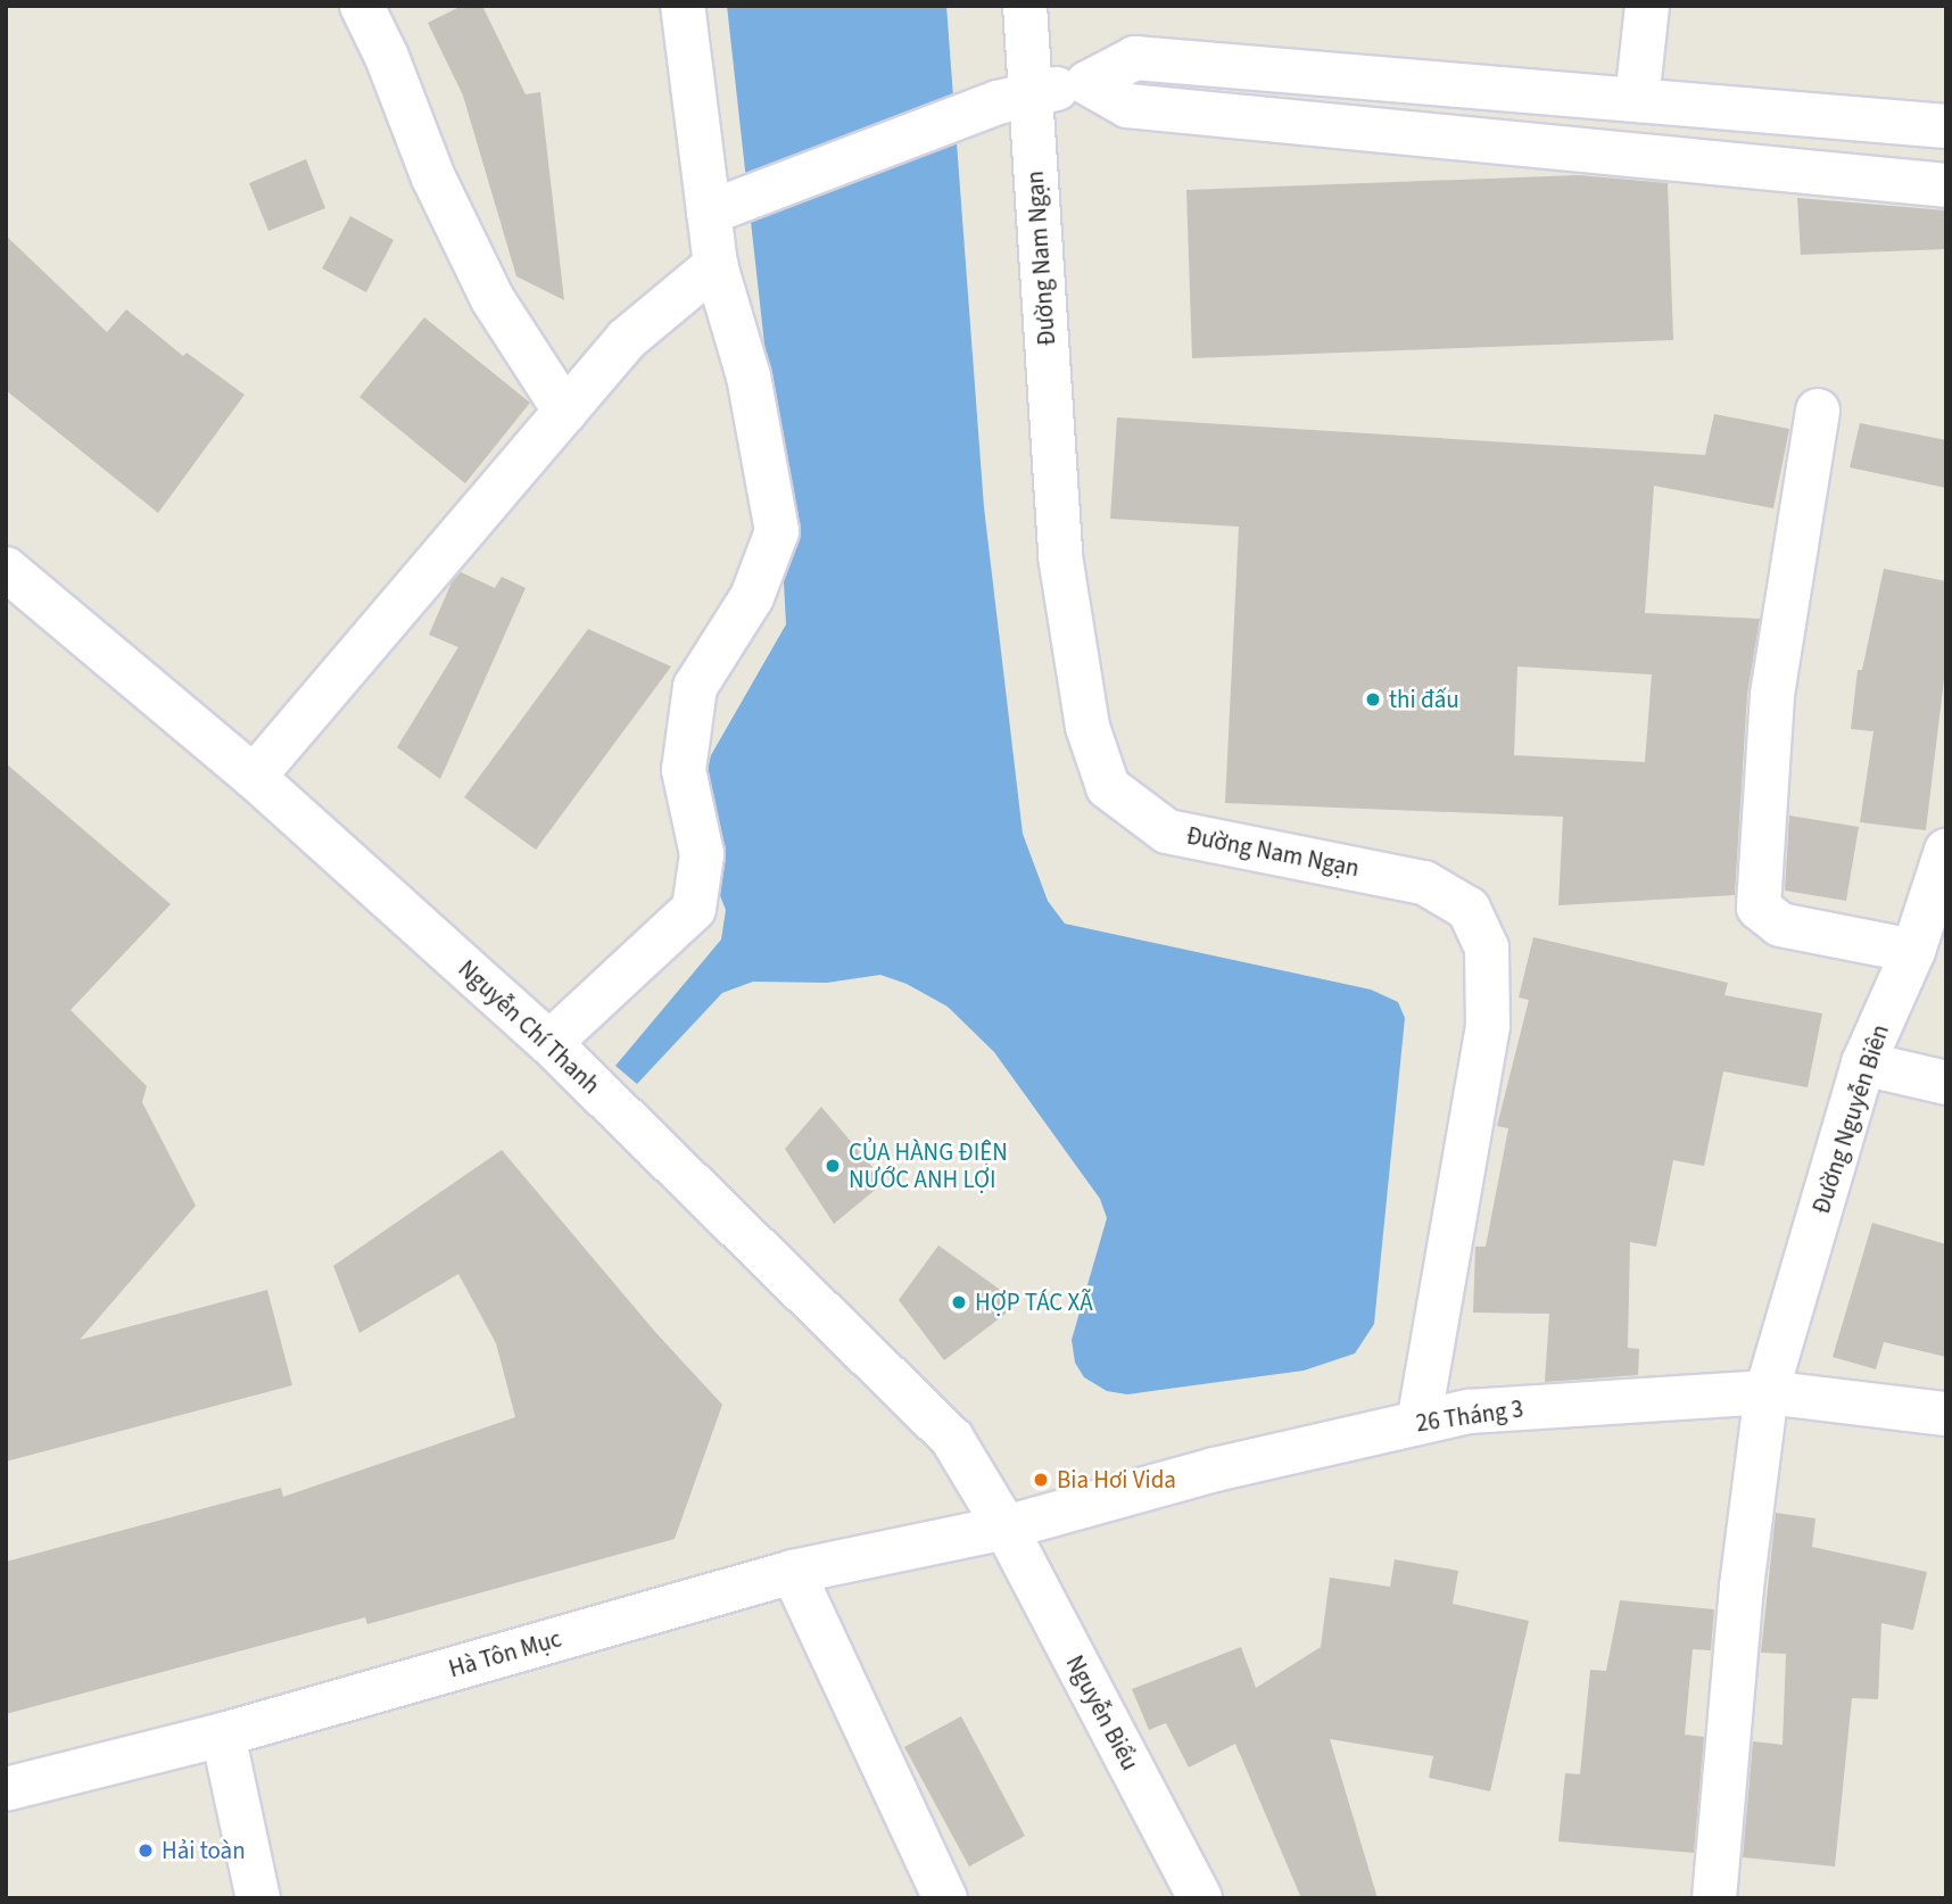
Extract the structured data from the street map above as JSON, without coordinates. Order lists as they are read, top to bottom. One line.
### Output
{"streets":{"street":["Đường Nam Ngạn","Nguyễn Chí Thanh","Đường Nguyễn Biên","26 Tháng 3","Hà Tôn Mục","Nguyễn Biểu"]},"crossings":[["Đường Nam Ngạn","26 Tháng 3"],["Nguyễn Chí Thanh","26 Tháng 3"],["Nguyễn Chí Thanh","Hà Tôn Mục"],["Nguyễn Chí Thanh","Nguyễn Biểu"],["Đường Nguyễn Biên","26 Tháng 3"],["26 Tháng 3","Hà Tôn Mục"],["26 Tháng 3","Nguyễn Biểu"],["Hà Tôn Mục","Nguyễn Biểu"]],"places":["thi đấu","CỦA HÀNG ĐIỆN NƯỚC ANH LỢI","HỢP TÁC XÃ","Bia Hơi Vida","Hải toàn"]}
